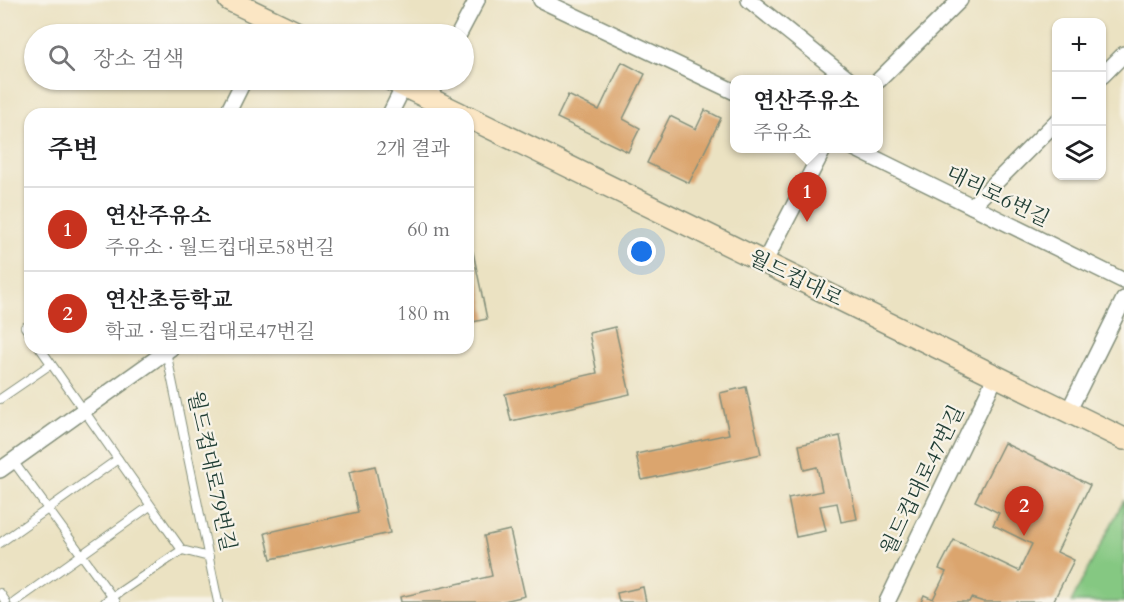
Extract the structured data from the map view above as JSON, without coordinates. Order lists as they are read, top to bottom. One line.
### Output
{"streets":{"main road":["월드컵대로"],"street":["대리로6번길","월드컵대로47번길"],"lane":["월드컵대로79번길"]},"crossings":[["월드컵대로","월드컵대로47번길"]],"page":{"map_buttons":["+","−"],"search":"장소 검색","popup":["연산주유소","주유소"],"heading":["주변","2개 결과"],"pins":["1","2"],"list":[{"mark":"1","name":"연산주유소","note":"주유소 · 월드컵대로58번길","value":"60 m"},{"mark":"2","name":"연산초등학교","note":"학교 · 월드컵대로47번길","value":"180 m"}]}}
